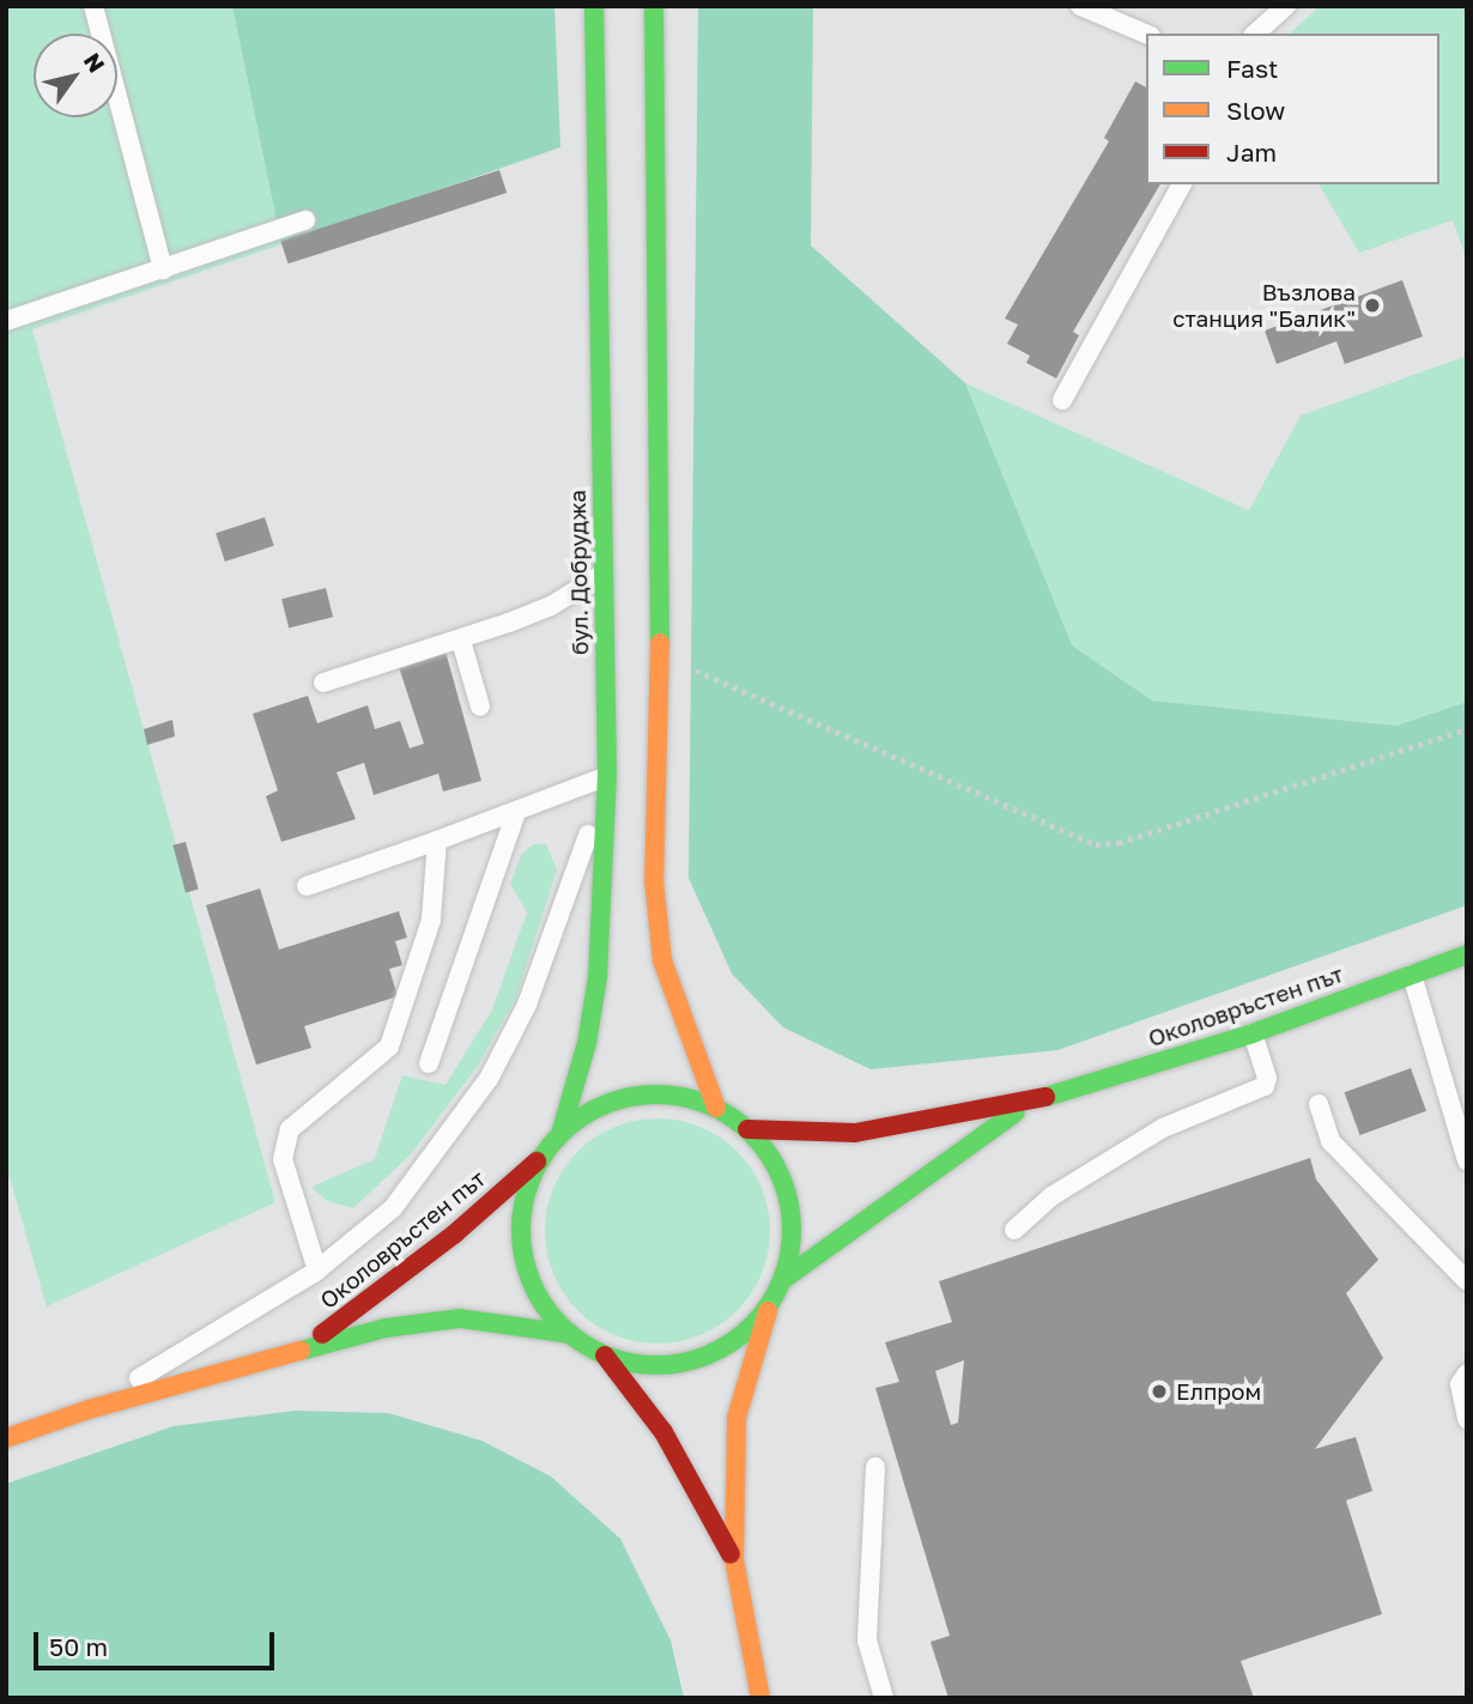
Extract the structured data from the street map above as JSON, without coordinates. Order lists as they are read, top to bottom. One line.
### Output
{"streets":{"main road":["бул. Добруджа","Околовръстен път"]},"crossings":[["бул. Добруджа","Околовръстен път"]],"places":["Възлова станция \"Балик\"","Елпром"],"legend":["Fast","Slow","Jam"],"scale_bar":"50 m","north":"top right"}
